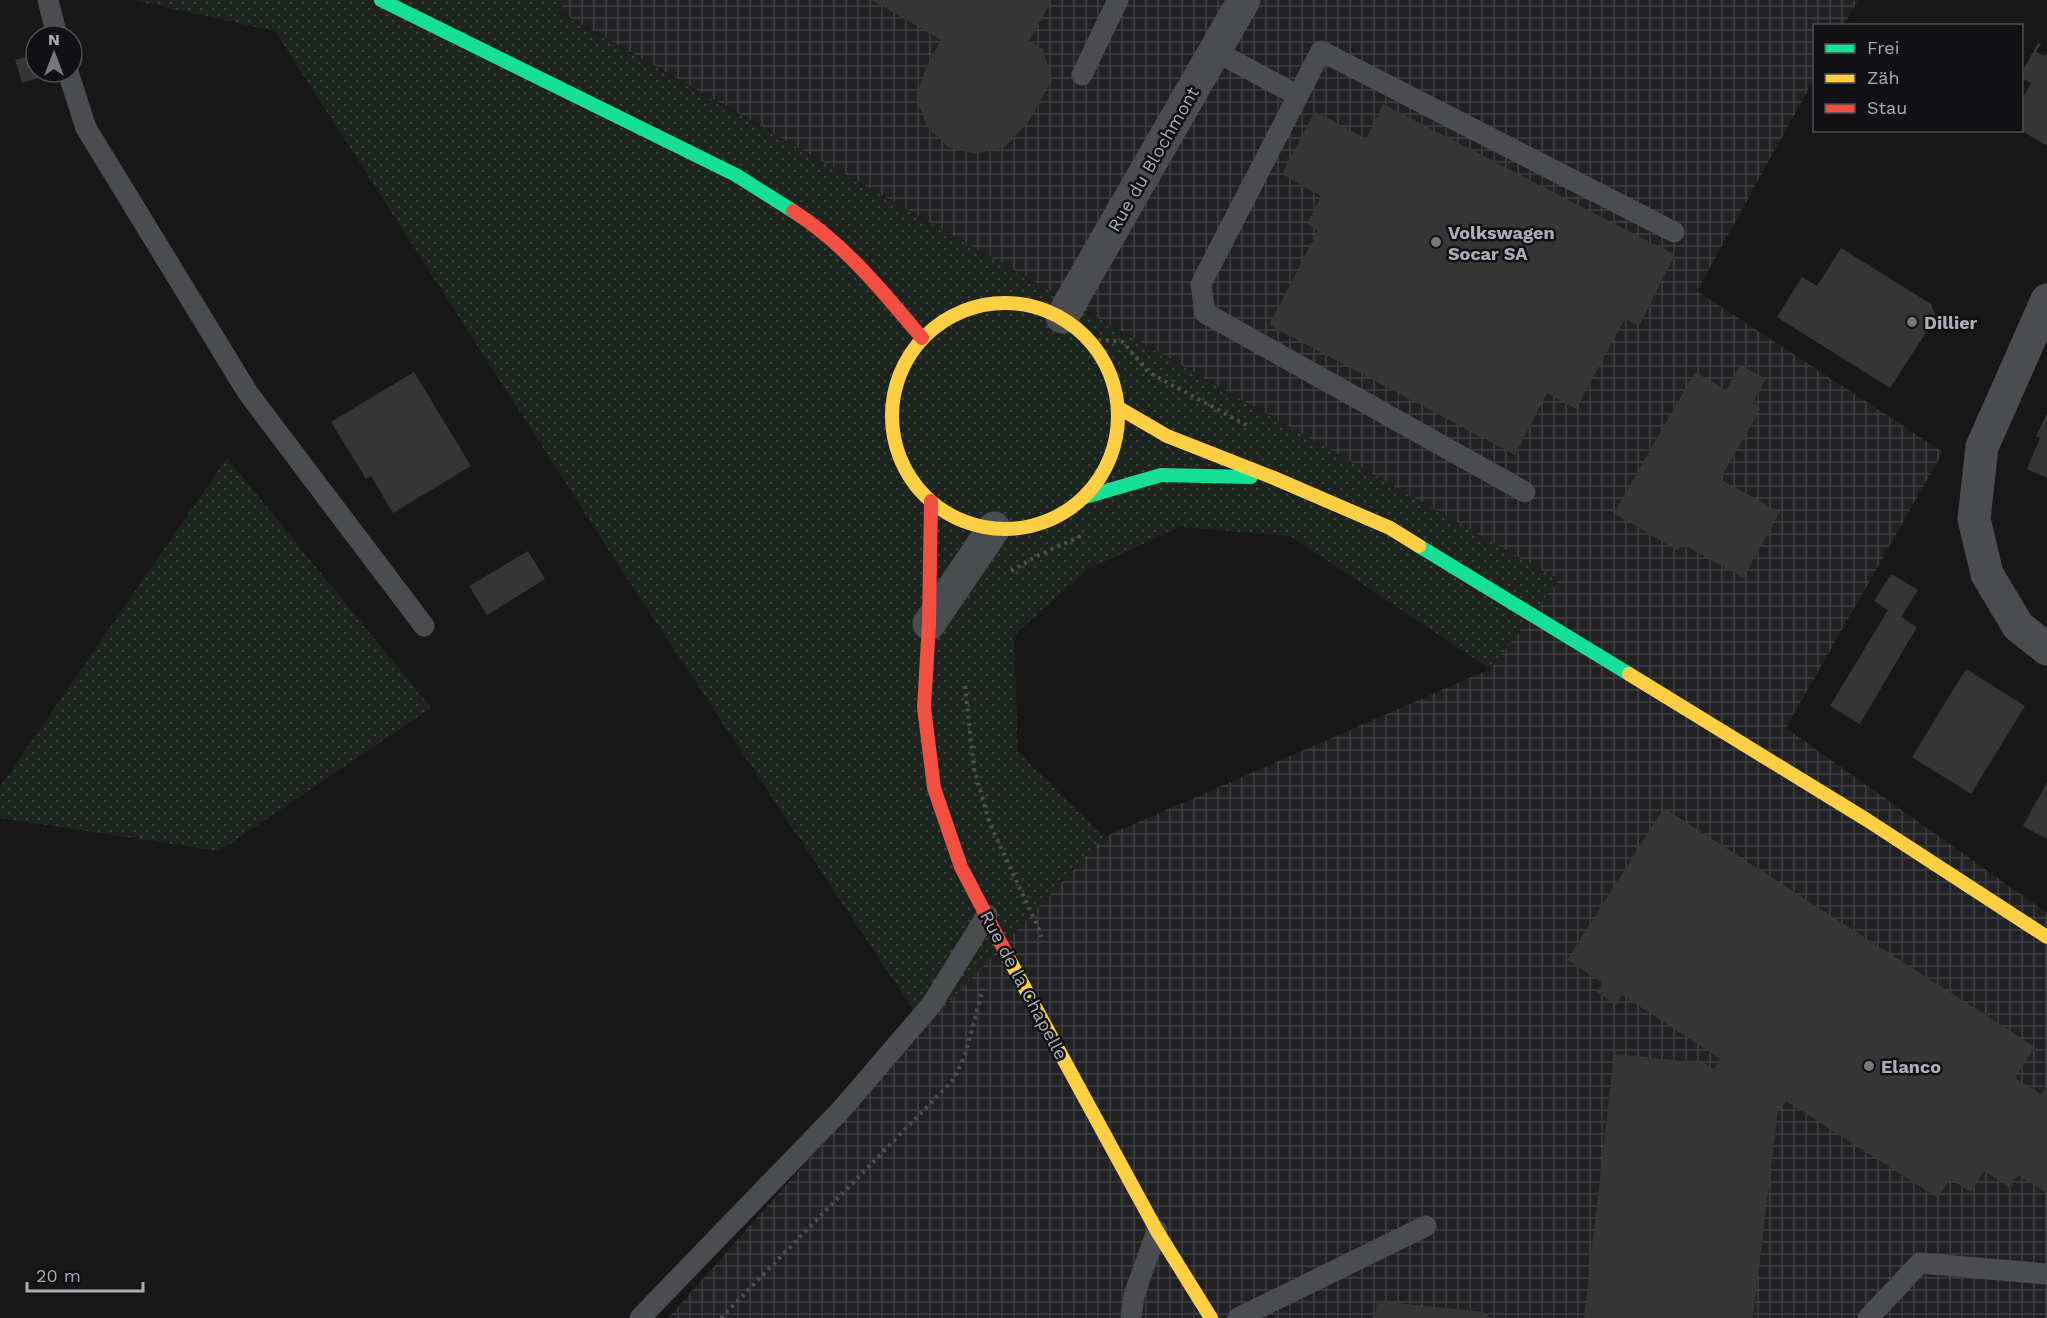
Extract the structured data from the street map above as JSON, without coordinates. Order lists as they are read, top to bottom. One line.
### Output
{"streets":{"main road":["Rue de la Chapelle"],"street":["Rue du Blochmont"]},"places":["Volkswagen Socar SA","Dillier","Elanco"],"legend":["Frei","Zäh","Stau"],"scale_bar":"20 m","north":"top"}
